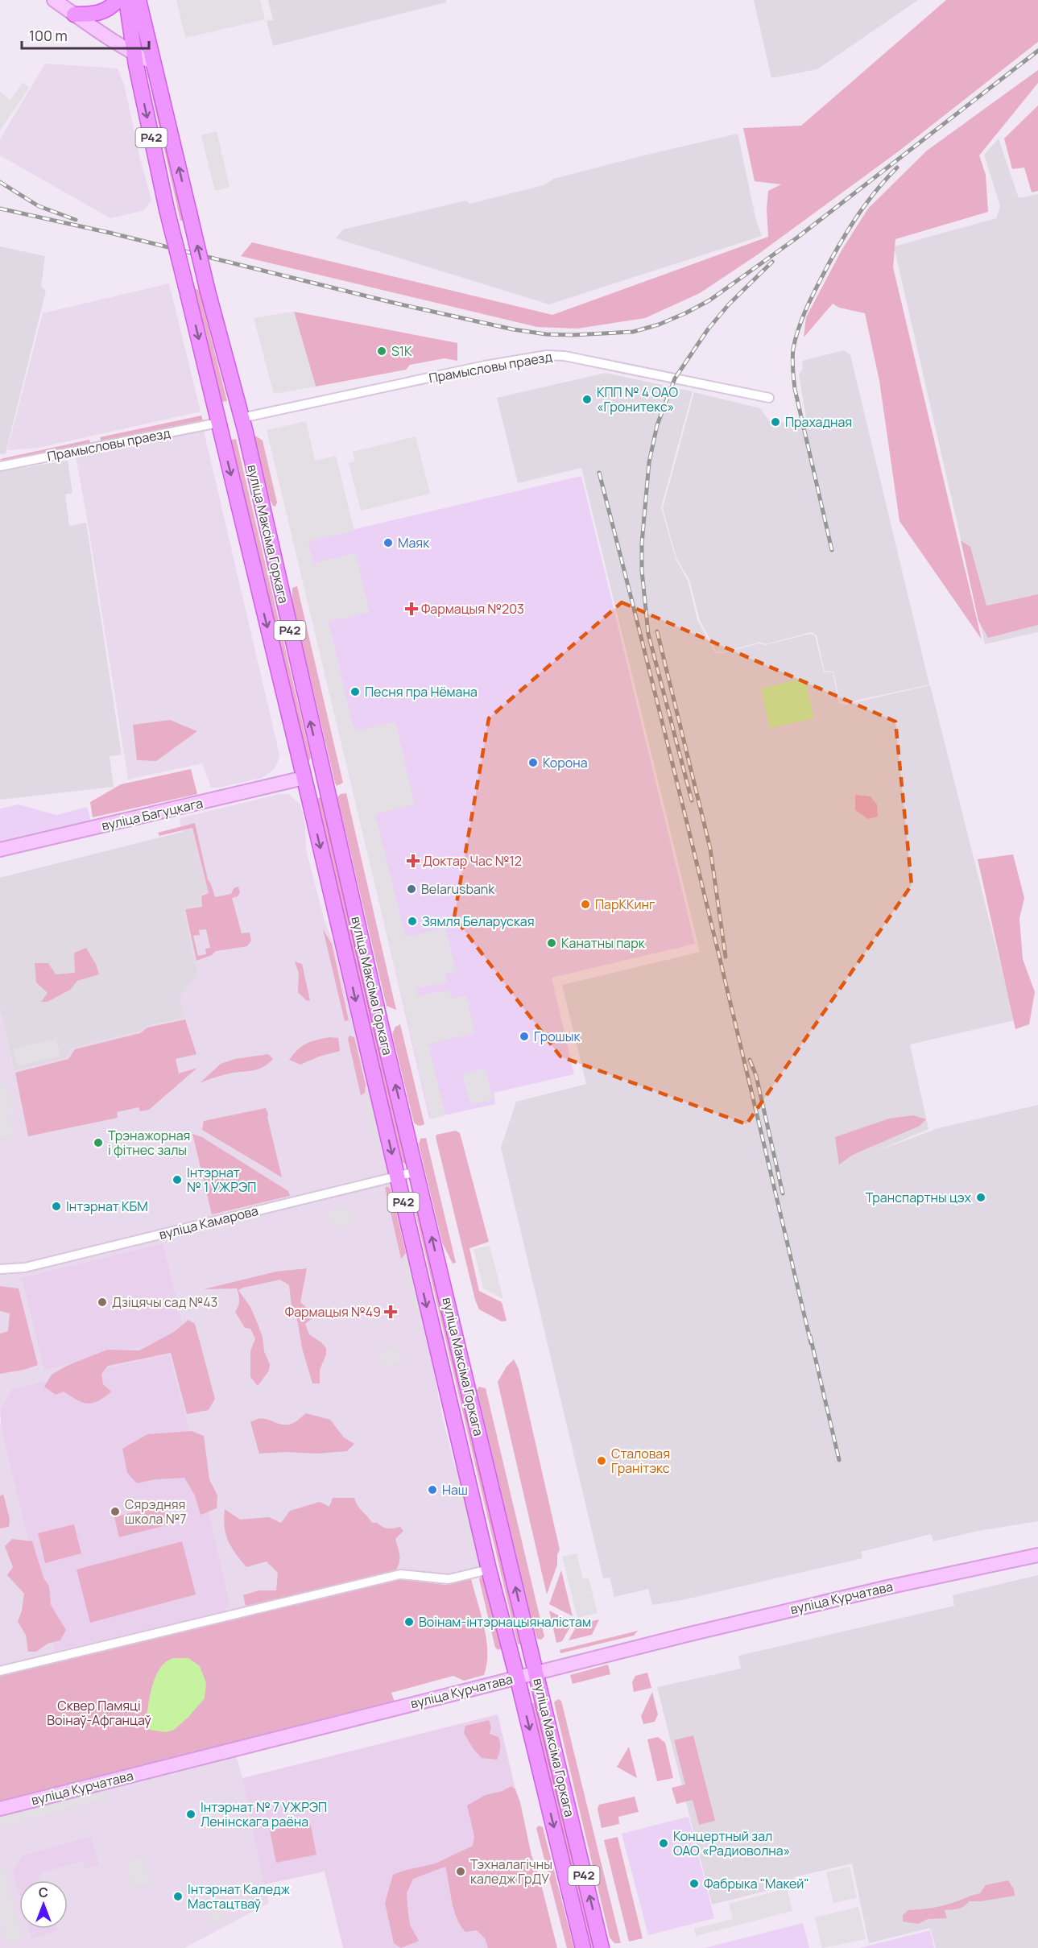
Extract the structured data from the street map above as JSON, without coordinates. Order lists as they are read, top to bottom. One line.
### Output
{"streets":{"main road":["Р42","вуліца Максіма Горкага","вуліца Багуцкага","вуліца Курчатава"],"street":["Прамысловы праезд","вуліца Камарова"]},"crossings":[["Р42","вуліца Максіма Горкага"],["Прамысловы праезд","вуліца Максіма Горкага"],["вуліца Максіма Горкага","вуліца Багуцкага"],["вуліца Максіма Горкага","вуліца Камарова"],["вуліца Максіма Горкага","вуліца Курчатава"]],"parks":["Сквер Памяці Воінаў-Афганцаў"],"places":{"other":["S1K","КПП № 4 ОАО «Гронитекс»","Прахадная","Маяк","Песня пра Нёмана","Корона","Belarusbank","ПарККинг","Зямля Беларуская","Канатны парк","Грошык","Трэнажорная і фітнес залы","Інтэрнат № 1 УЖРЭП","Транспартны цэх","Інтэрнат КБМ","Дзіцячы сад №43","Сталовая Гранітэкс","Наш","Сярэдняя школа №7","Воінам-інтэрнацыяналістам","Інтэрнат № 7 УЖРЭП Ленінскага раёна","Концертный зал ОАО «Радиоволна»","Тэхналагічны каледж ГрДУ","Фабрыка \"Макей\"","Інтэрнат Каледж Мастацтваў"],"health":["Фармацыя №203","Доктар Час №12","Фармацыя №49"]},"scale_bar":"100 m","north":"top"}
